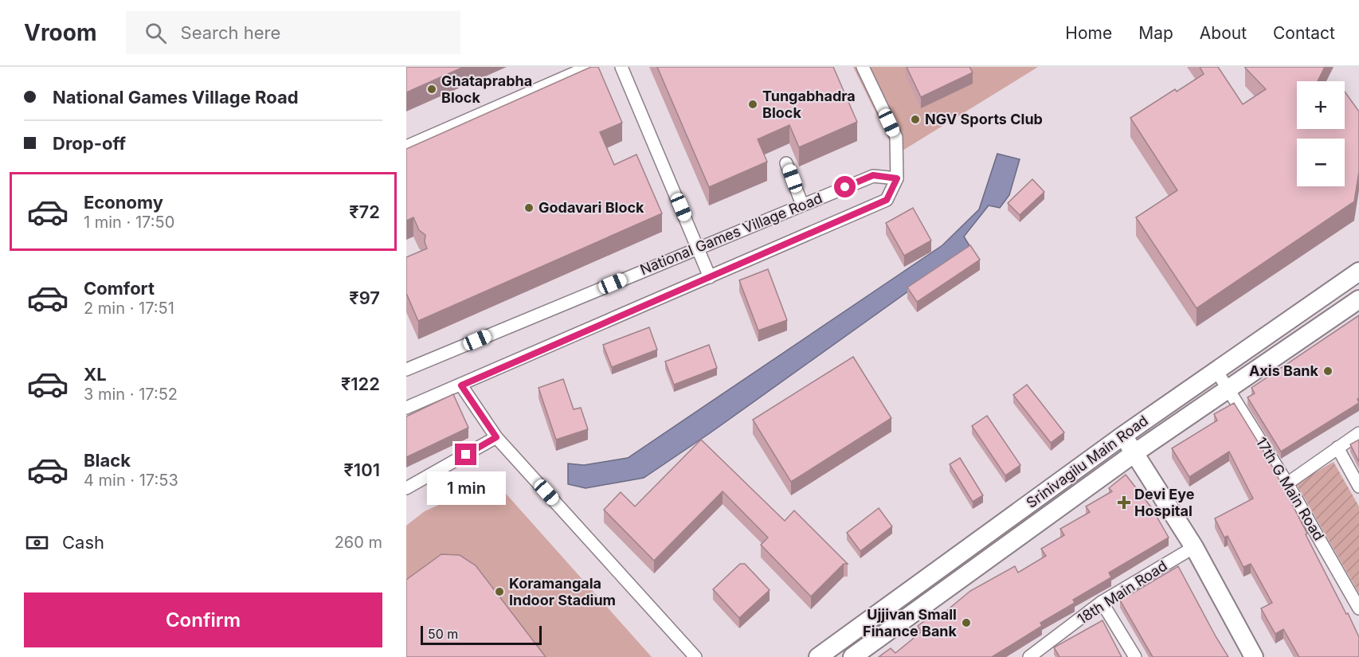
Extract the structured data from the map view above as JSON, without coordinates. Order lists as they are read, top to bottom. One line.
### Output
{"streets":{"main road":["Srinivagilu Main Road"],"street":["National Games Village Road","17th G Main Road","18th Main Road"]},"crossings":[["Srinivagilu Main Road","17th G Main Road"]],"places":{"other":["Ghataprabha Block","Tungabhadra Block","NGV Sports Club","Godavari Block","Axis Bank","Koramangala Indoor Stadium","Ujjivan Small Finance Bank"],"health":["Devi Eye Hospital"]},"scale_bar":"50 m","page":{"header":"Vroom","search":"Search here","nav":["Home","Map","About","Contact"],"banner":["National Games Village Road","Drop-off"],"map_buttons":["+","−"],"list":[{"name":"Economy","note":"1 min · 17:50","value":"₹72"},{"name":"Comfort","note":"2 min · 17:51","value":"₹97"},{"name":"XL","note":"3 min · 17:52","value":"₹122"},{"name":"Black","note":"4 min · 17:53","value":"₹101"}],"bubble":"1 min","pay":["Cash","260 m"],"buttons":"Confirm","scale":"50 m"}}
